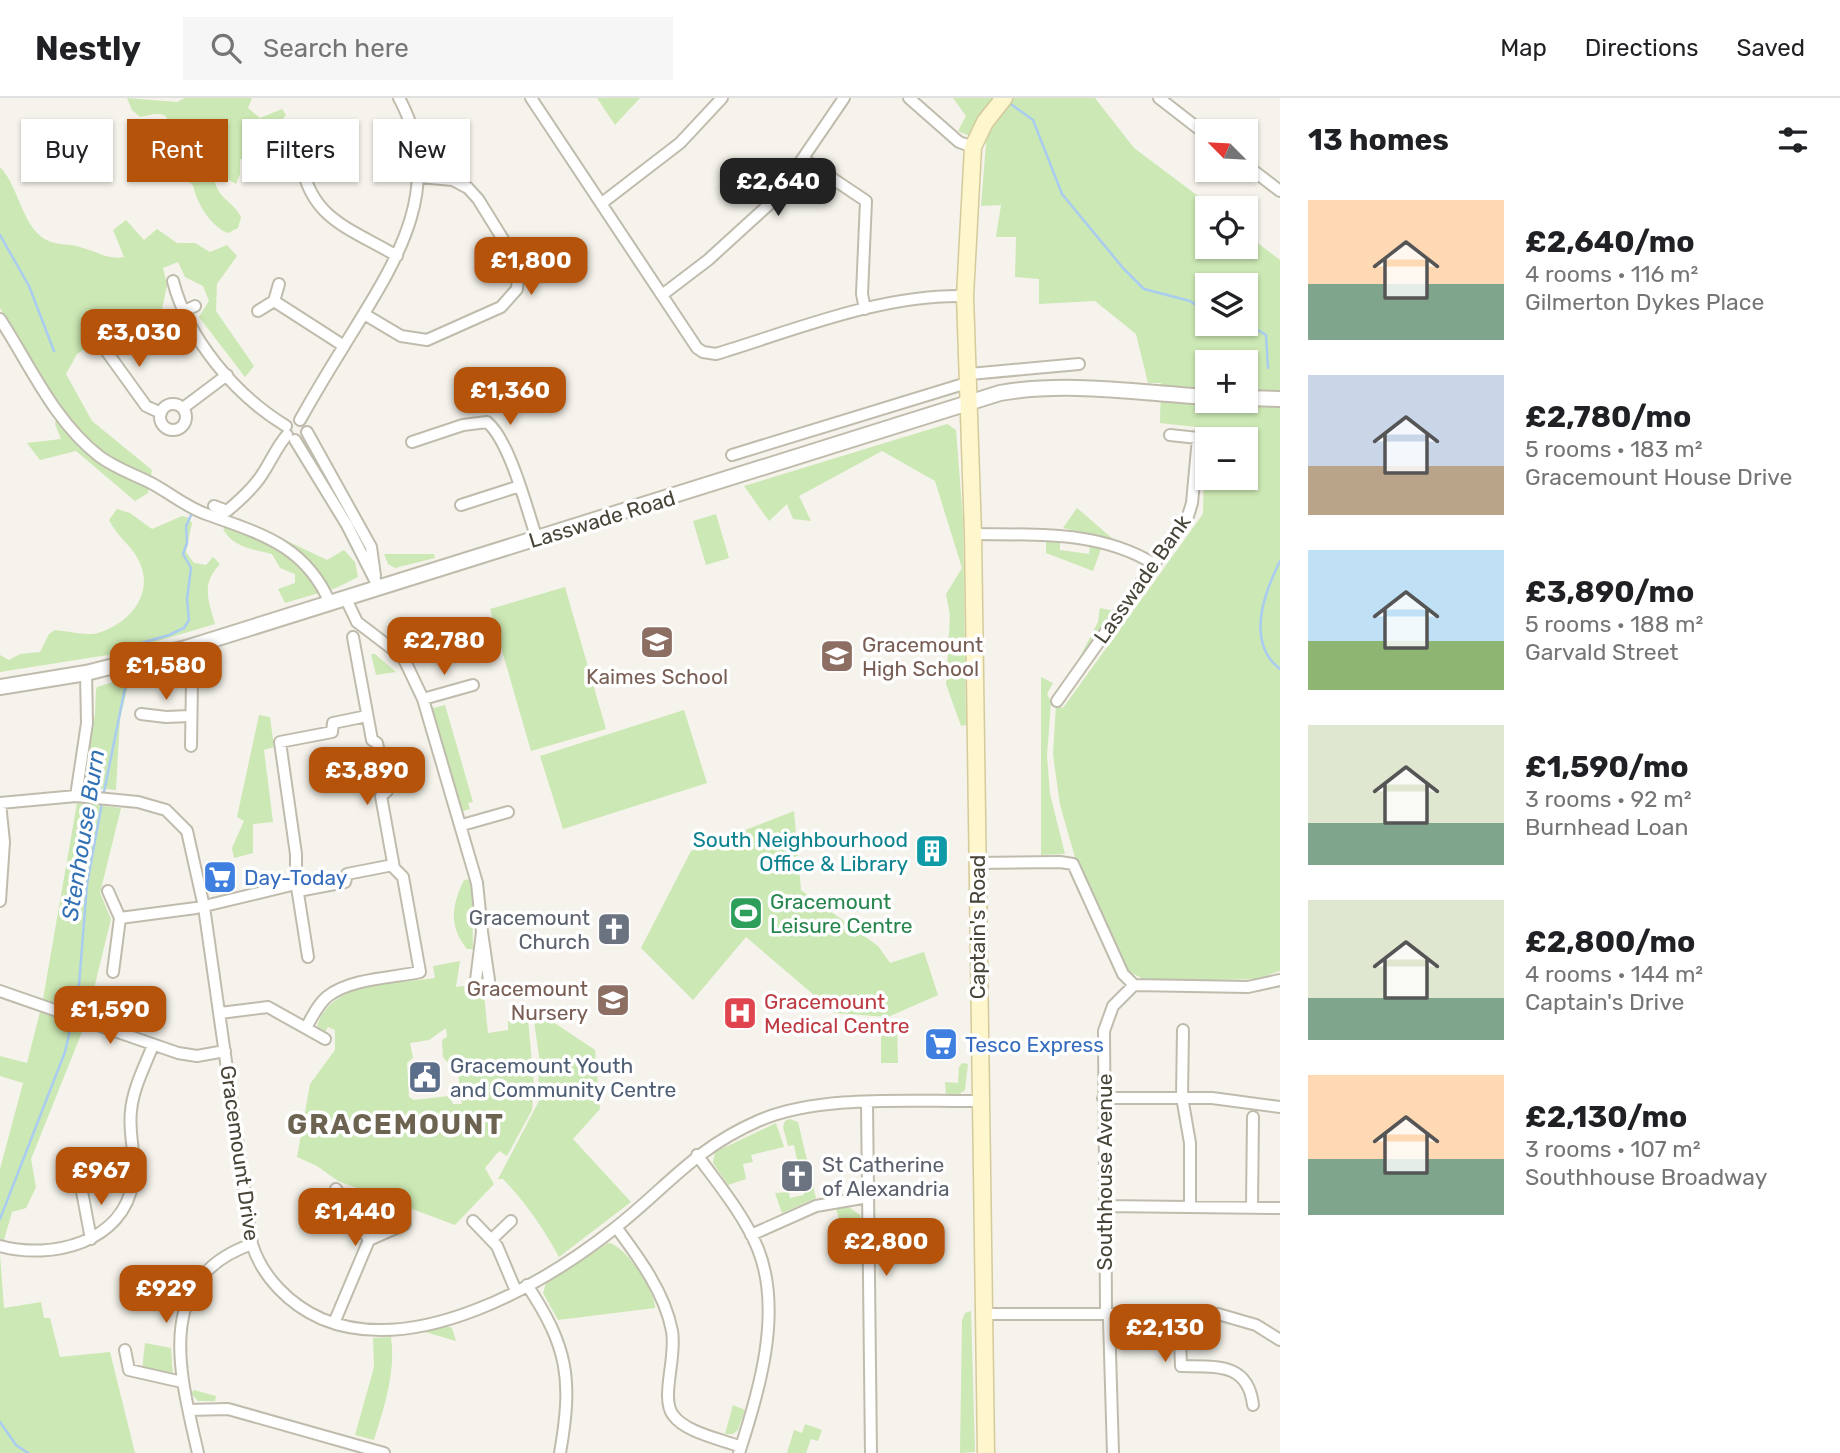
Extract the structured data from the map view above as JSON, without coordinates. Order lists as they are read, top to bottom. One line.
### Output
{"streets":{"main road":["Captain's Road"],"street":["Lasswade Road","Lasswade Bank","Gracemount Drive","Southhouse Avenue"]},"crossings":[["Lasswade Road","Captain's Road"],["Captain's Road","Gracemount Drive"]],"districts":["GRACEMOUNT"],"water":["Stenhouse Burn"],"places":{"school or university":["Kaimes School","Gracemount High School","Gracemount Nursery"],"building":["South Neighbourhood Office & Library"],"supermarket":["Day-Today","Tesco Express"],"sports":["Gracemount Leisure Centre"],"church":["Gracemount Church","St Catherine of Alexandria"],"hospital":["Gracemount Medical Centre"],"public building":["Gracemount Youth and Community Centre"]},"north":"top left","page":{"header":"Nestly","search":"Search here","nav":["Map","Directions","Saved"],"heading":"13 homes","map_buttons":["+","−"],"chip":["Buy","Rent","Filters","New"],"price":["£2,640","£1,800","£3,030","£1,360","£2,780","£1,580","£3,890","£1,590","£967","£1,440","£2,800","£929","£2,130"],"list":[{"name":"£2,640/mo","note":"4 rooms · 116 m² · Gilmerton Dykes Place"},{"name":"£2,780/mo","note":"5 rooms · 183 m² · Gracemount House Drive"},{"name":"£3,890/mo","note":"5 rooms · 188 m² · Garvald Street"},{"name":"£1,590/mo","note":"3 rooms · 92 m² · Burnhead Loan"},{"name":"£2,800/mo","note":"4 rooms · 144 m² · Captain's Drive"},{"name":"£2,130/mo","note":"3 rooms · 107 m² · Southhouse Broadway"}]}}
